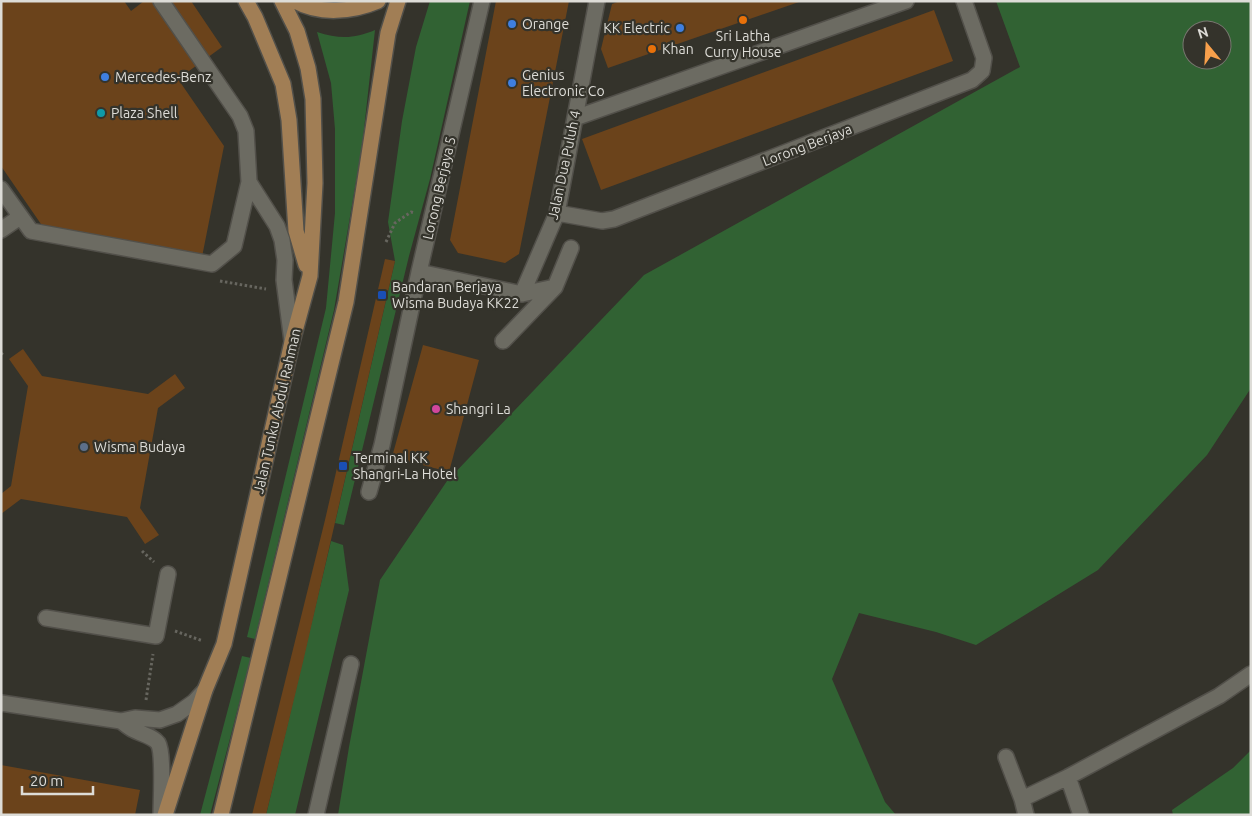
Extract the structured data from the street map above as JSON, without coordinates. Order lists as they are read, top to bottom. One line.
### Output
{"streets":{"main road":["Jalan Tunku Abdul Rahman"],"street":["Lorong Berjaya","Jalan Dua Puluh 4","Lorong Berjaya 5"]},"crossings":[["Lorong Berjaya","Jalan Dua Puluh 4"]],"places":{"other":["Sri Latha Curry House","Orange","KK Electric","Khan","Mercedes-Benz","Genius Electronic Co","Plaza Shell","Shangri La","Wisma Budaya"],"transit":["Bandaran Berjaya Wisma Budaya KK22","Terminal KK Shangri-La Hotel"]},"scale_bar":"20 m","north":"top"}
